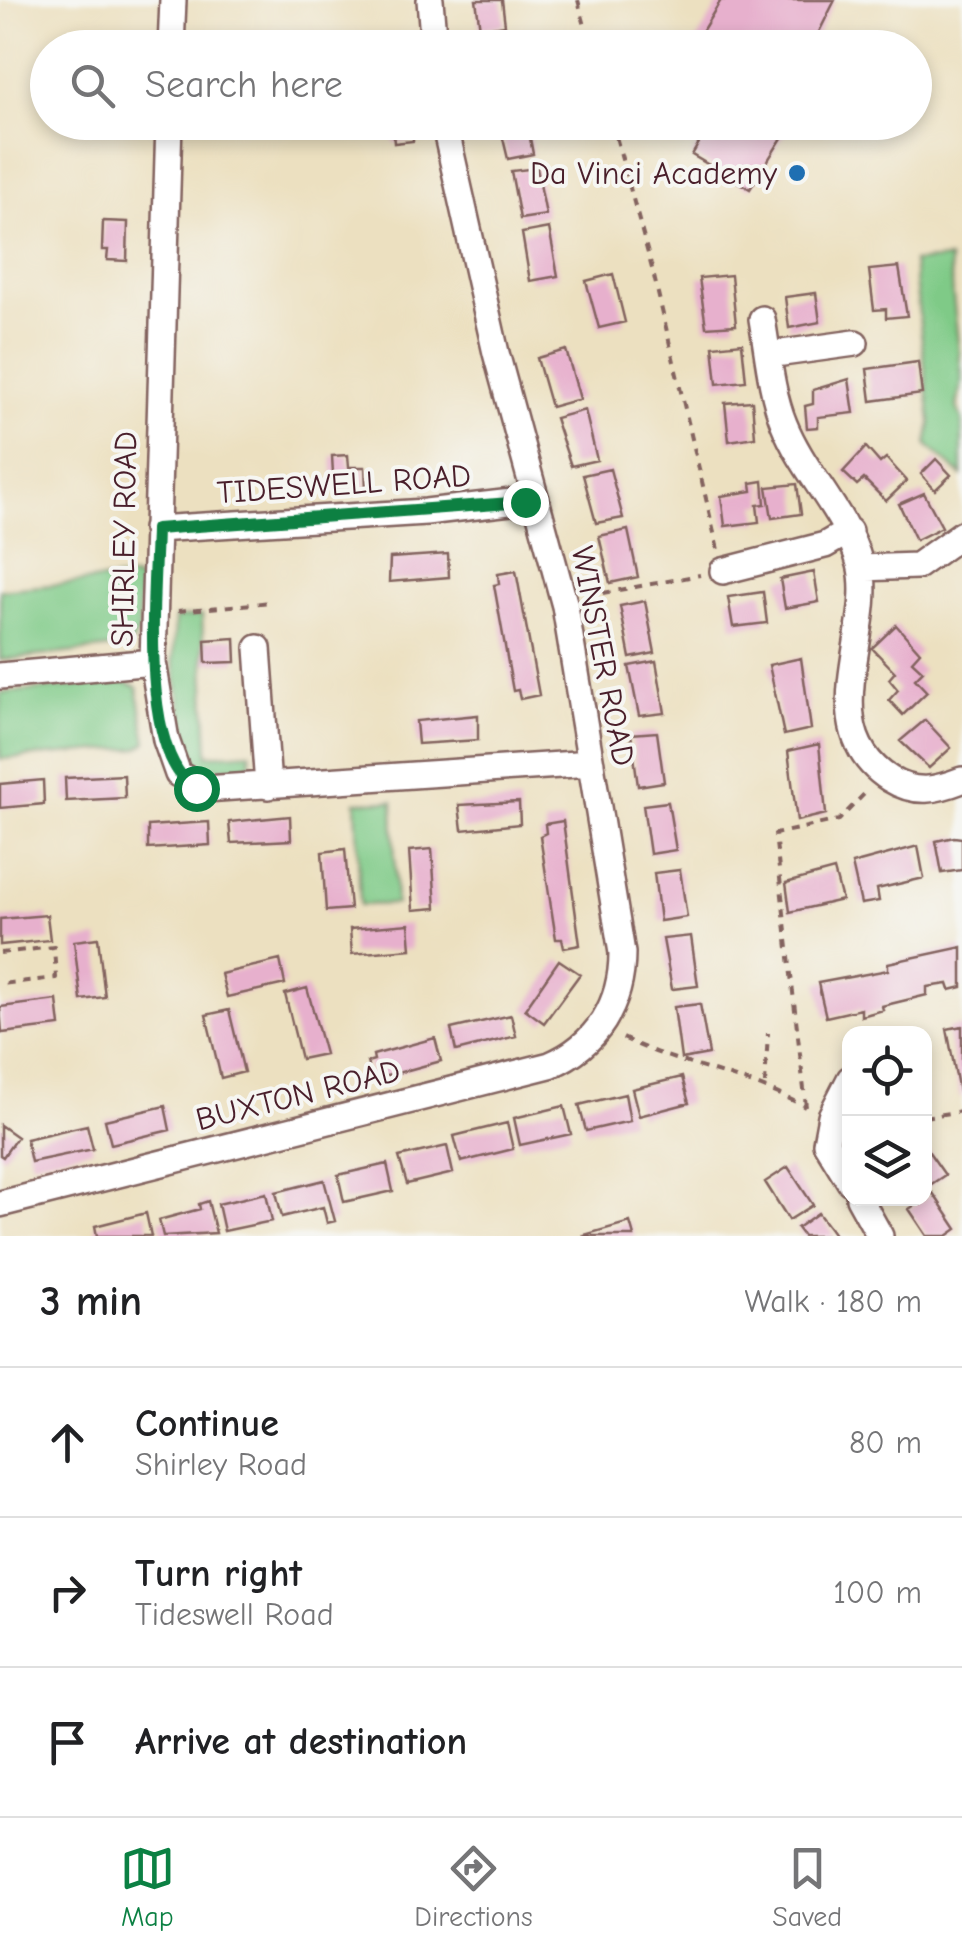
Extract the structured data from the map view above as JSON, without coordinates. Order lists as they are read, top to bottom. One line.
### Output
{"streets":{"street":["TIDESWELL ROAD","SHIRLEY ROAD","WINSTER ROAD","BUXTON ROAD"]},"crossings":[["TIDESWELL ROAD","SHIRLEY ROAD"],["TIDESWELL ROAD","WINSTER ROAD"],["SHIRLEY ROAD","WINSTER ROAD"],["WINSTER ROAD","BUXTON ROAD"]],"places":["Da Vinci Academy"],"page":{"search":"Search here","heading":["3 min","Walk · 180 m"],"list":[["Continue","Shirley Road","80 m"],["Turn right","Tideswell Road","100 m"],"Arrive at destination"],"nav":["Map","Directions","Saved"]}}
